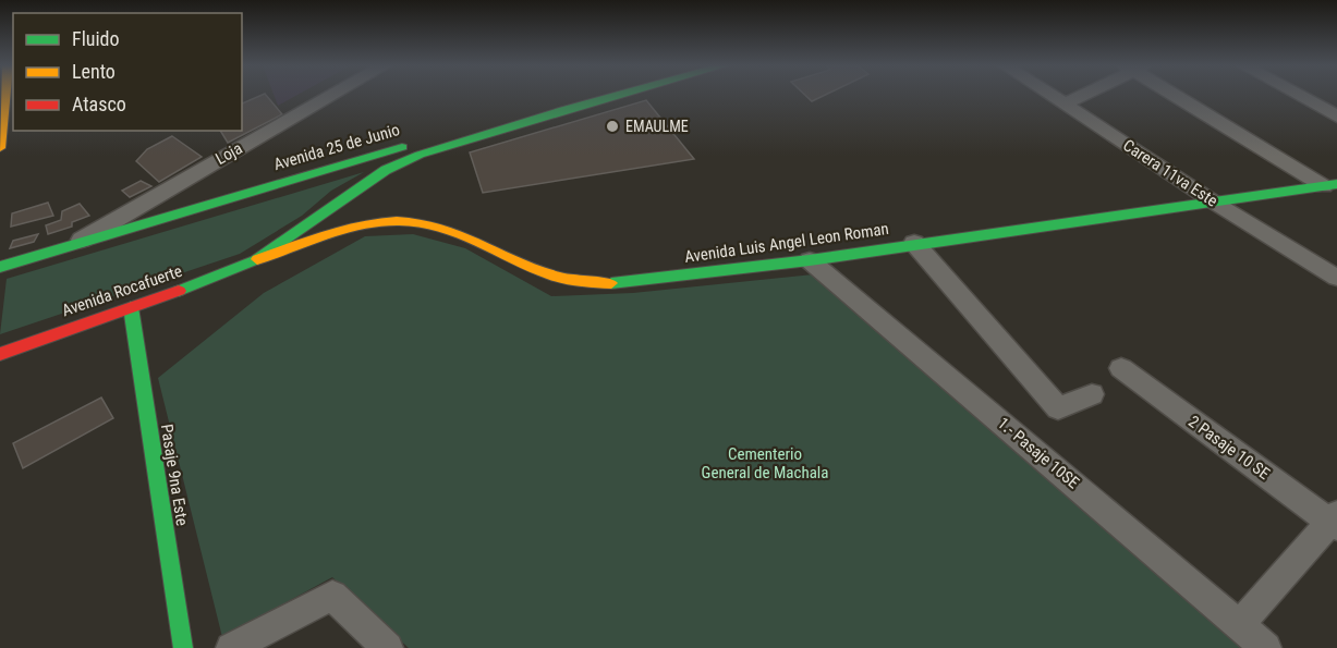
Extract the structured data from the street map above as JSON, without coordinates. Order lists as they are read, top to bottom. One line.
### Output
{"streets":{"main road":["Avenida 25 de Junio","Avenida Luis Angel Leon Roman","Avenida Rocafuerte","Pasaje 9na Este"],"street":["Loja","Carera 11va Este","2 Pasaje 10 SE","1.- Pasaje 10SE"]},"crossings":[["Avenida 25 de Junio","Loja"],["Avenida 25 de Junio","Avenida Luis Angel Leon Roman"],["Avenida 25 de Junio","Avenida Rocafuerte"],["Carera 11va Este","Avenida Luis Angel Leon Roman"],["Avenida Luis Angel Leon Roman","Avenida Rocafuerte"],["Avenida Luis Angel Leon Roman","1.- Pasaje 10SE"],["Avenida Rocafuerte","Pasaje 9na Este"]],"parks":["Cementerio General de Machala"],"places":["EMAULME"],"legend":["Fluido","Lento","Atasco"]}
